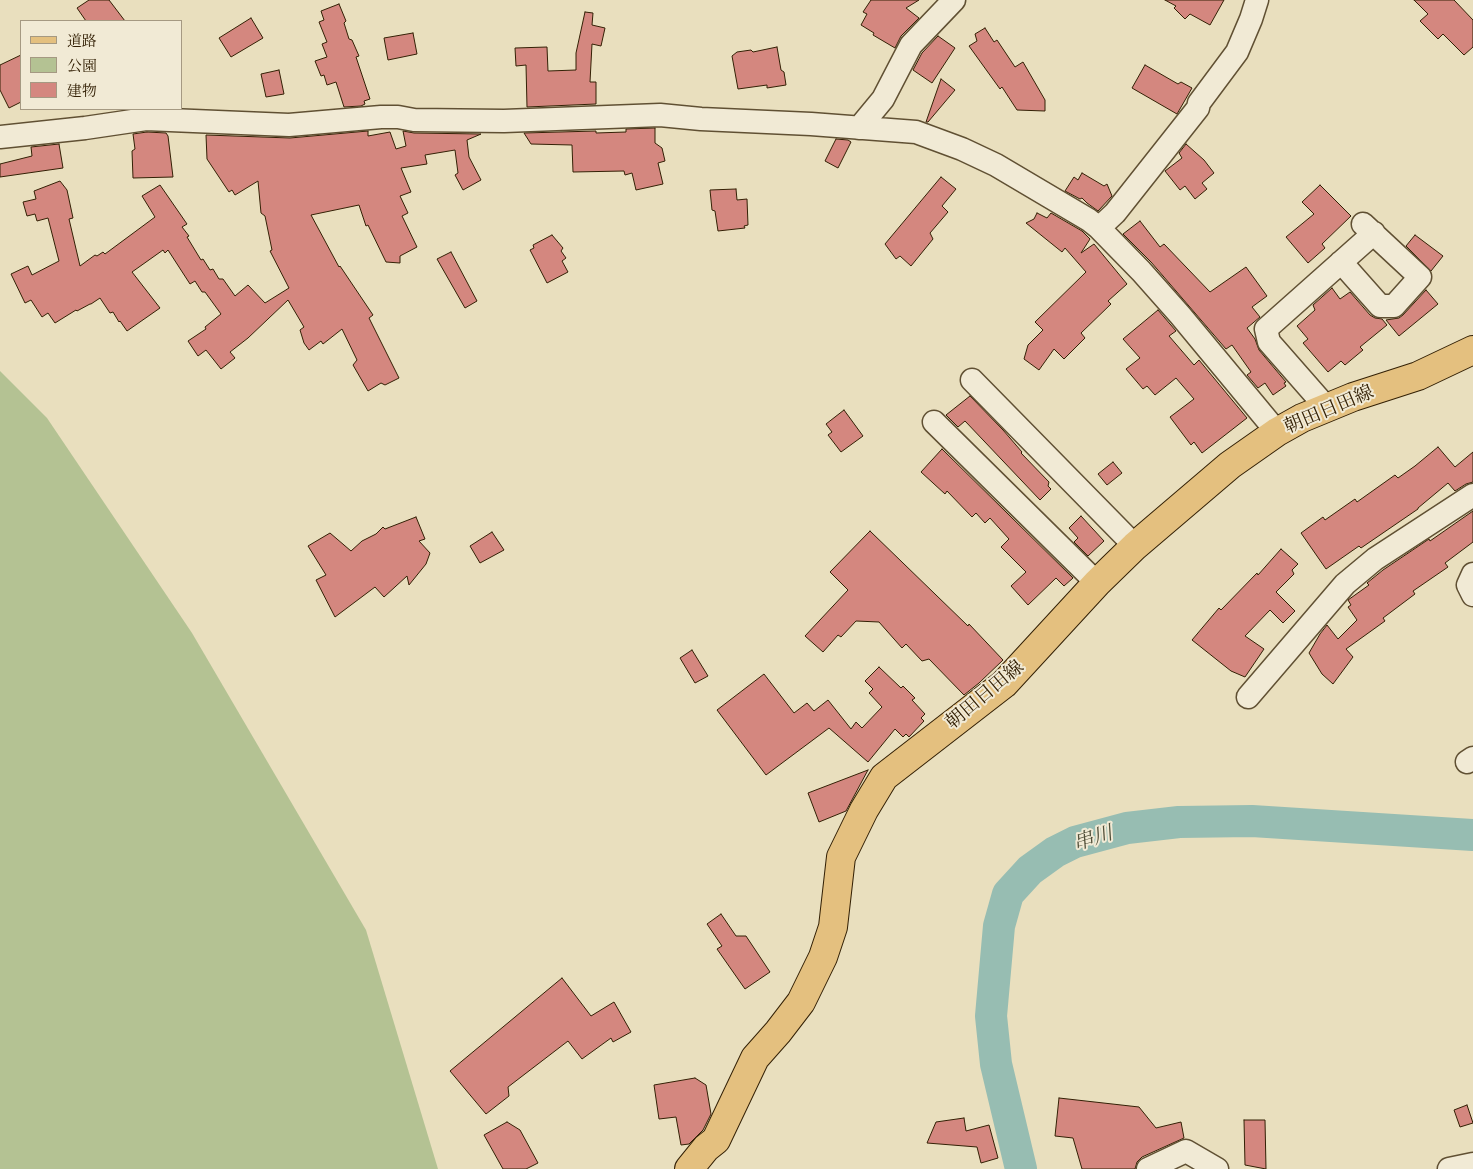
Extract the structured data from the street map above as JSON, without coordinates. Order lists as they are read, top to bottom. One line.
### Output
{"streets":{"main road":["朝田日田線"]},"water":["串川"],"legend":["道路","公園","建物"]}
